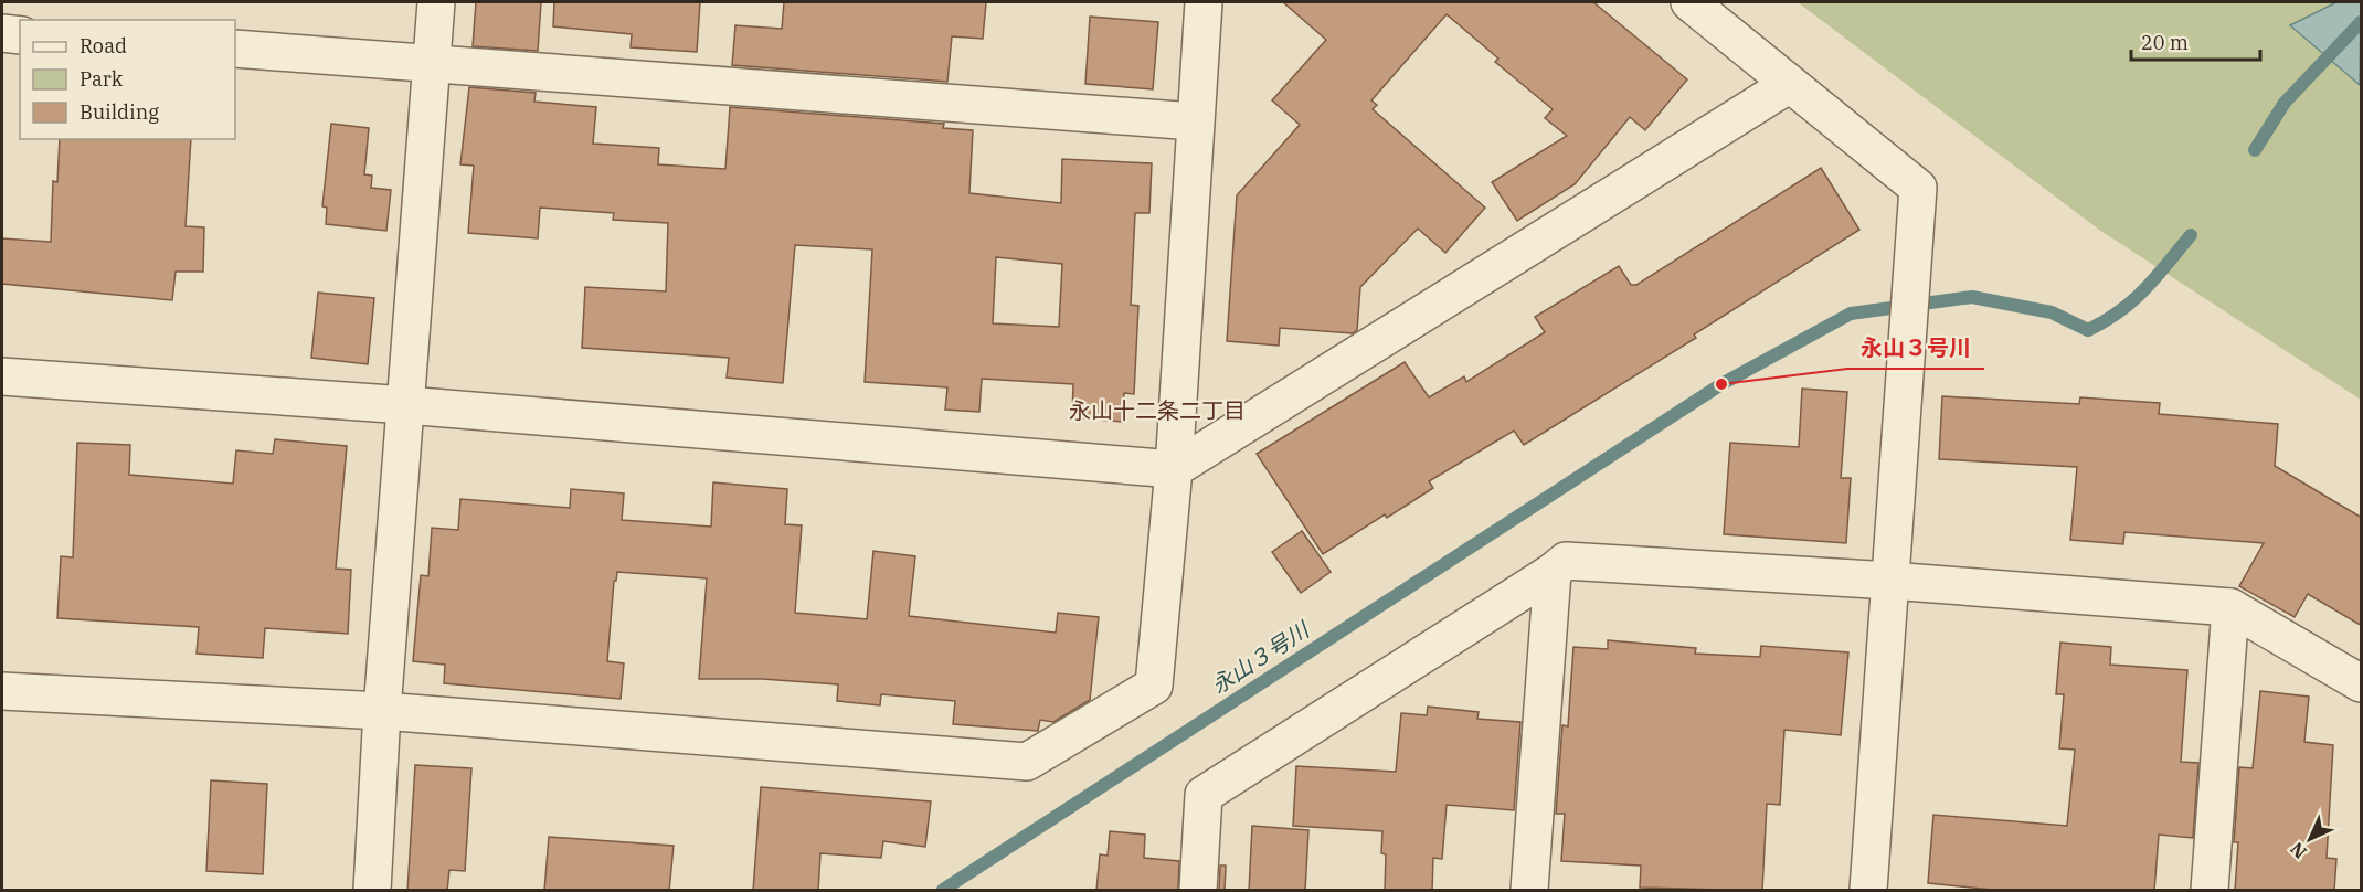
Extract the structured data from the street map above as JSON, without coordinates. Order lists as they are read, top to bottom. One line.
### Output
{"districts":["永山十二条二丁目"],"water":["永山３号川"],"places":["永山３号川"],"legend":["Road","Park","Building"],"scale_bar":"20 m","north":"bottom left"}
